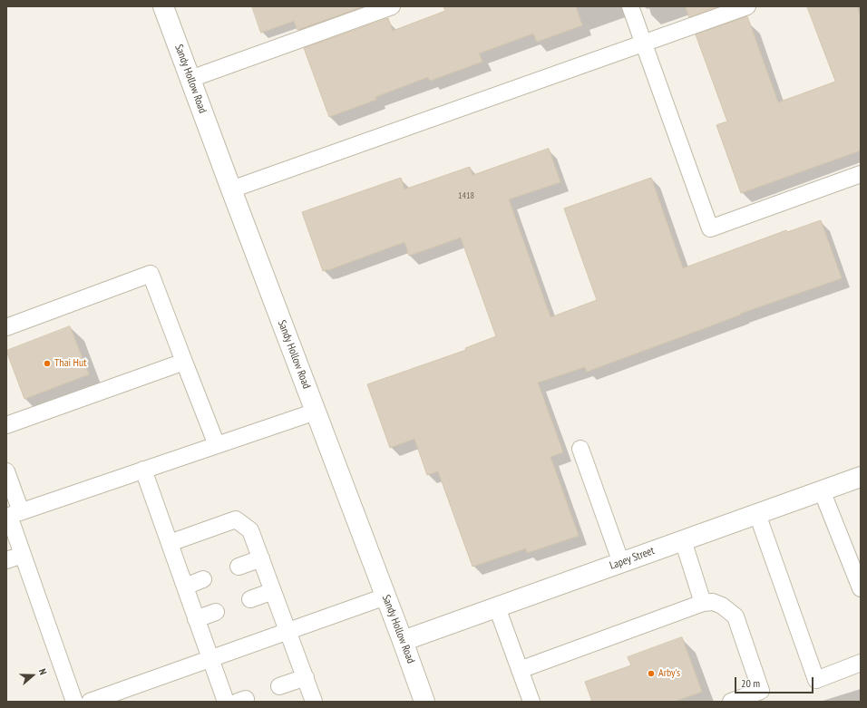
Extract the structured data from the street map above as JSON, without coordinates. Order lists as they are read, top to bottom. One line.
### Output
{"streets":{"street":["Sandy Hollow Road","Lapey Street"]},"crossings":[["Sandy Hollow Road","Lapey Street"]],"places":["Thai Hut","Arby's"],"house_numbers":["1418"],"scale_bar":"20 m","north":"right"}
